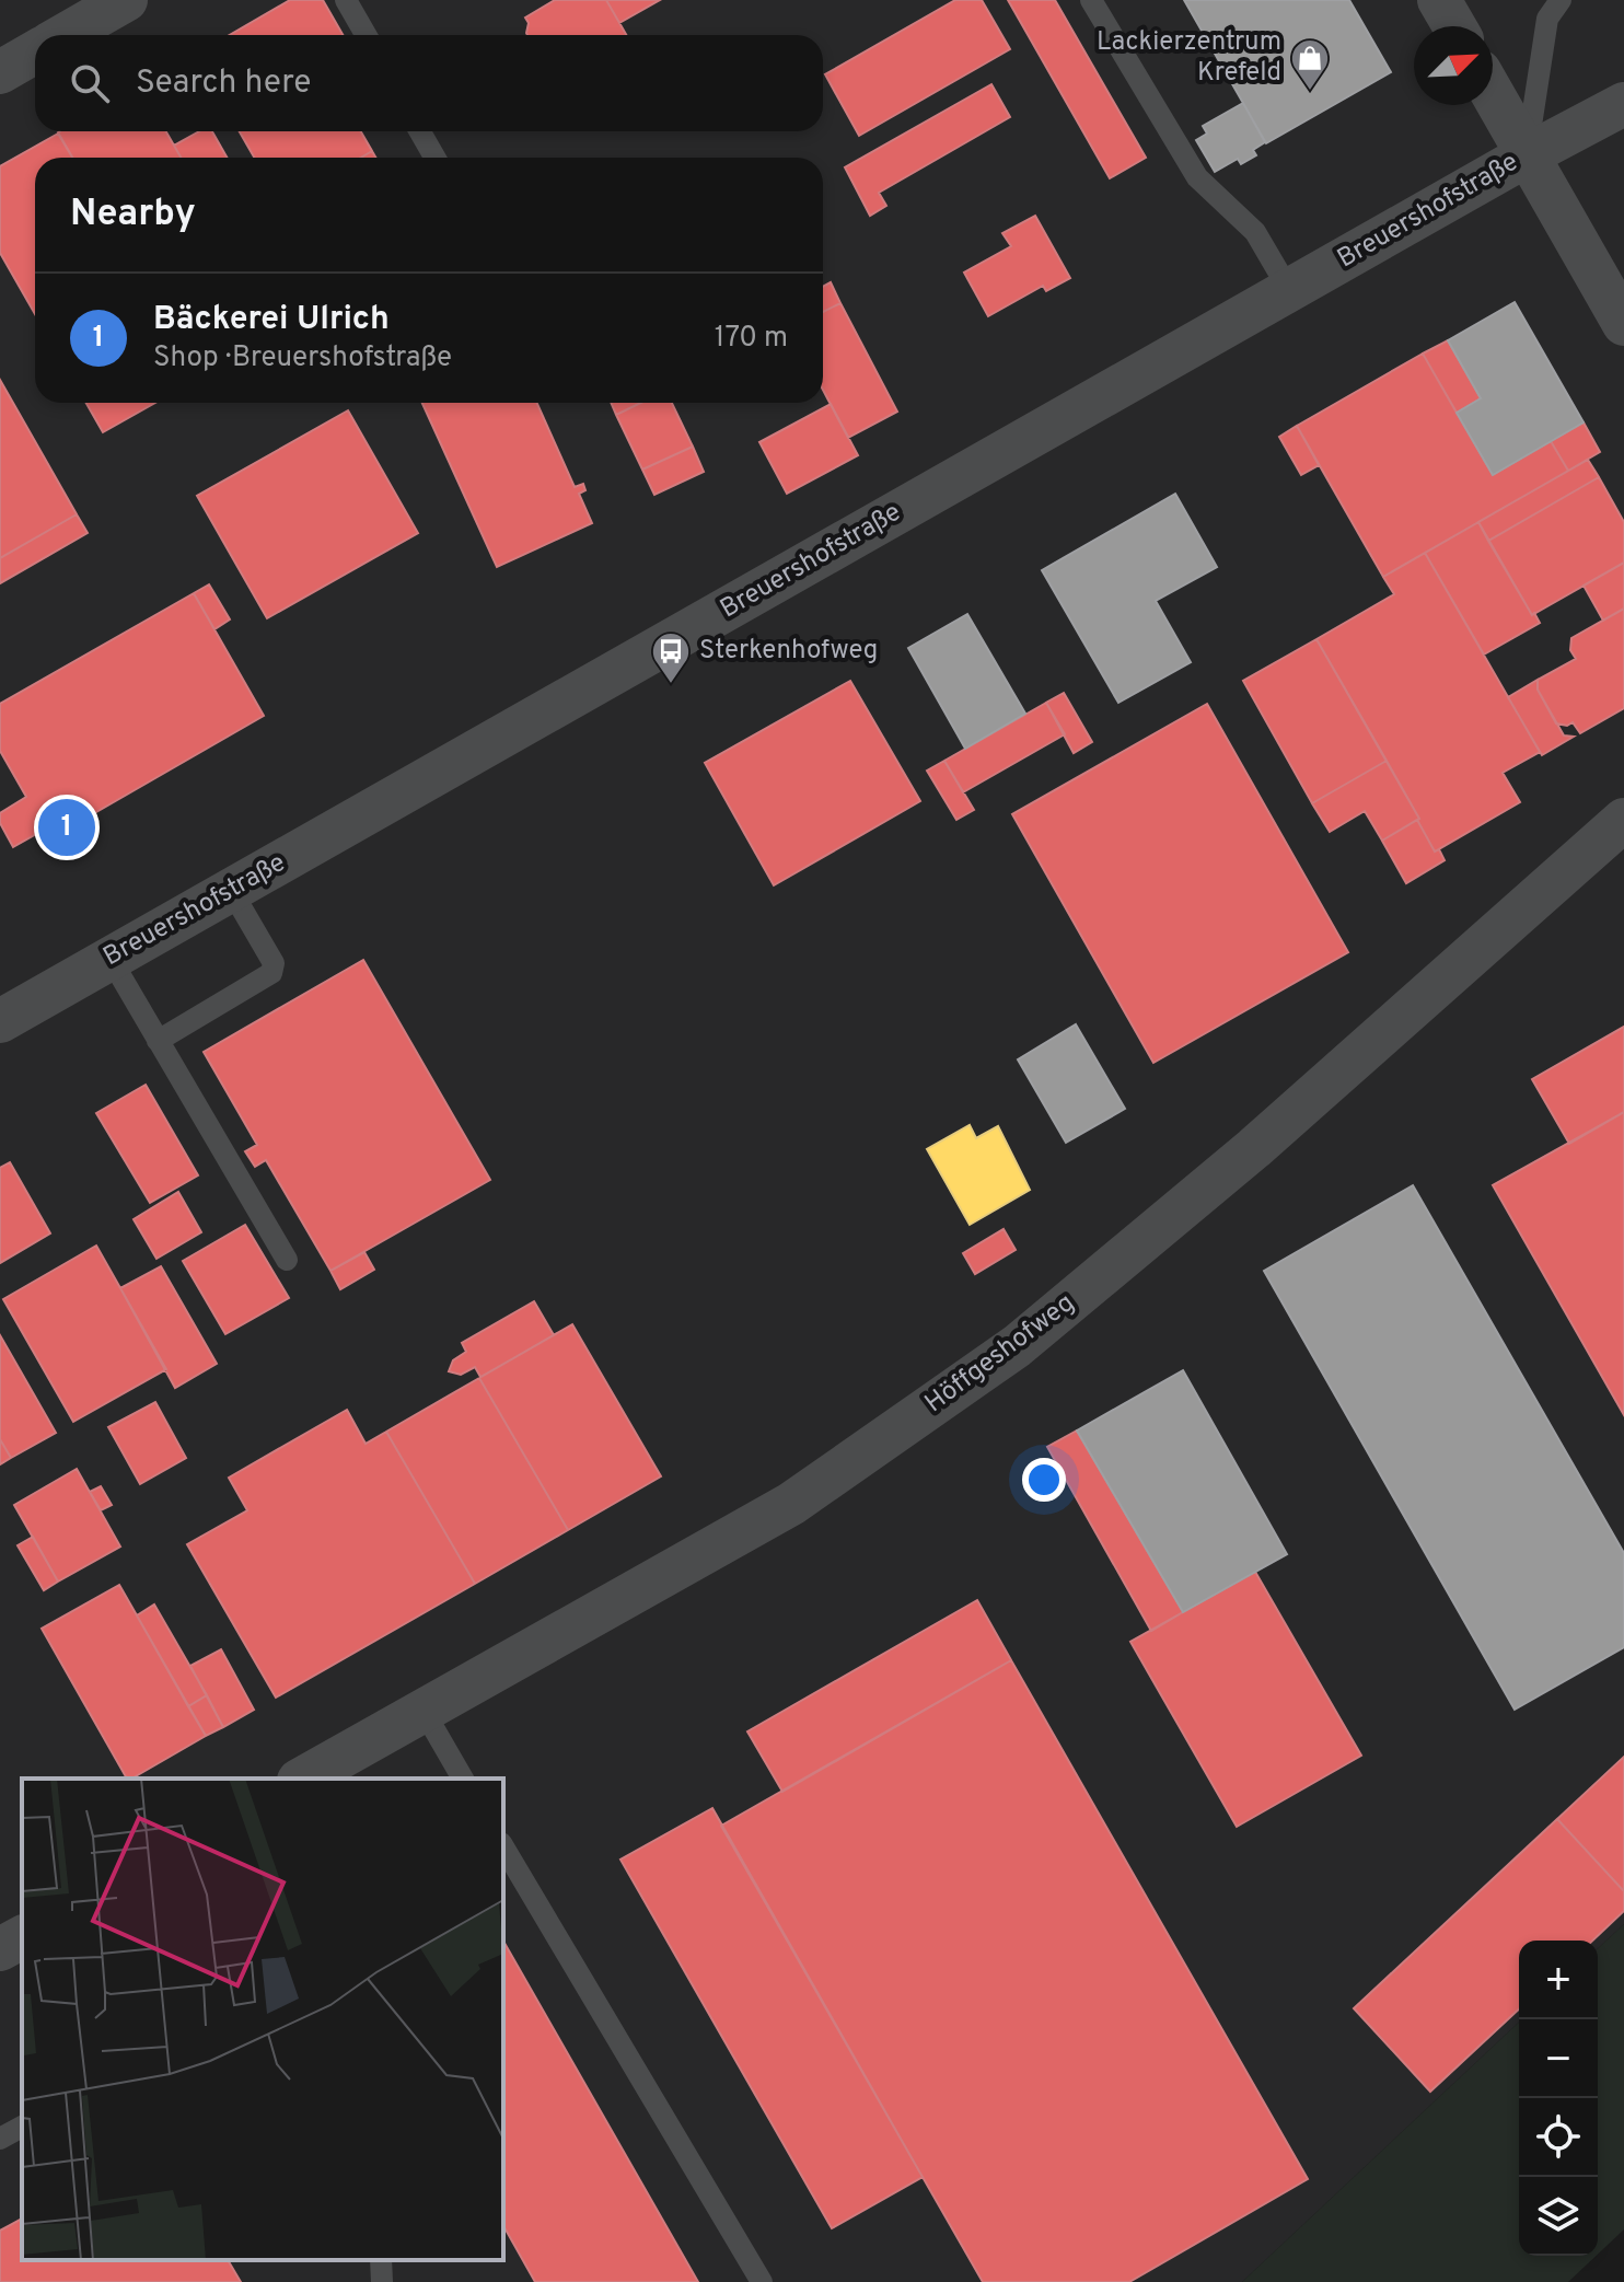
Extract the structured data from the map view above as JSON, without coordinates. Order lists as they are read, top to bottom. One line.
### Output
{"streets":{"street":["Breuershofstraße","Höffgeshofweg"]},"places":{"shop":["Lackierzentrum Krefeld"],"bus stop":["Sterkenhofweg"]},"north":"top right","page":{"search":"Search here","heading":"Nearby","list":[{"mark":"1","name":"Bäckerei Ulrich","note":"Shop · Breuershofstraße","value":"170 m"}],"pins":"1","map_buttons":["+","−"]}}
